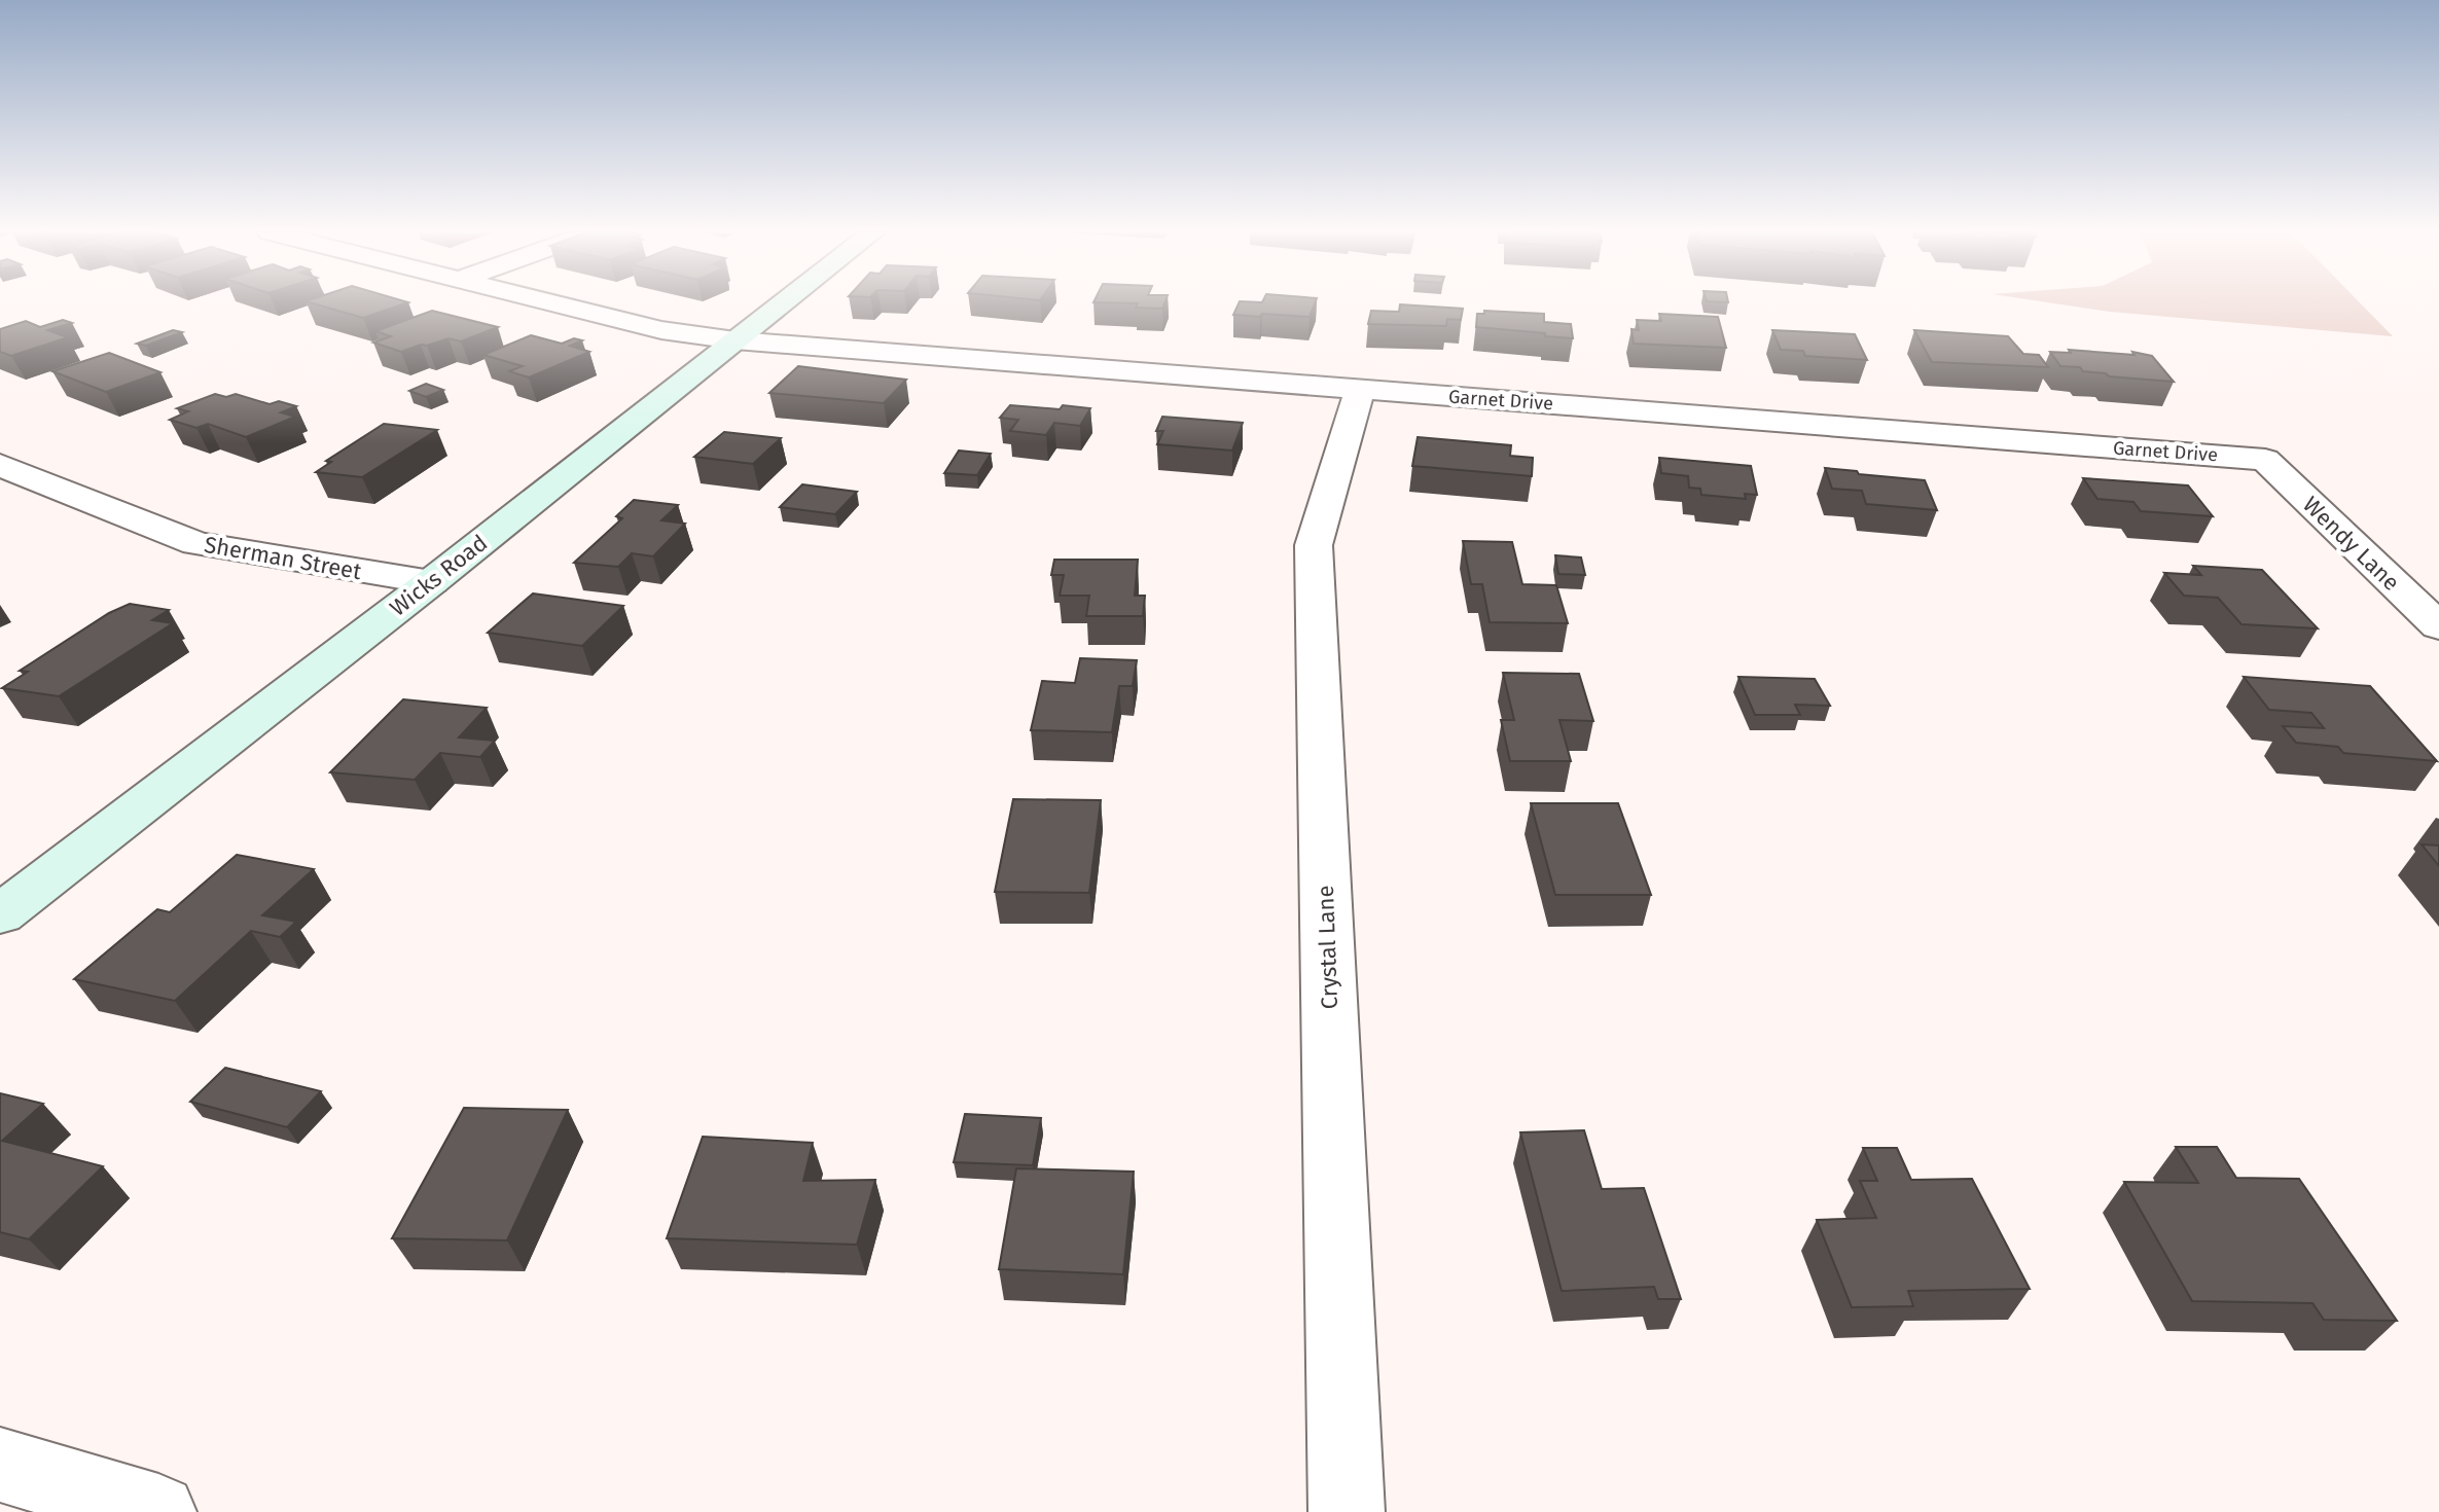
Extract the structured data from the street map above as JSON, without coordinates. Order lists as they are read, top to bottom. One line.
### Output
{"streets":{"main road":["Wicks Road"],"street":["Garnet Drive","Wendy Lane","Sherman Street","Crystal Lane"]},"crossings":[["Garnet Drive","Wendy Lane"],["Garnet Drive","Wicks Road"],["Garnet Drive","Crystal Lane"],["Sherman Street","Wicks Road"]]}
